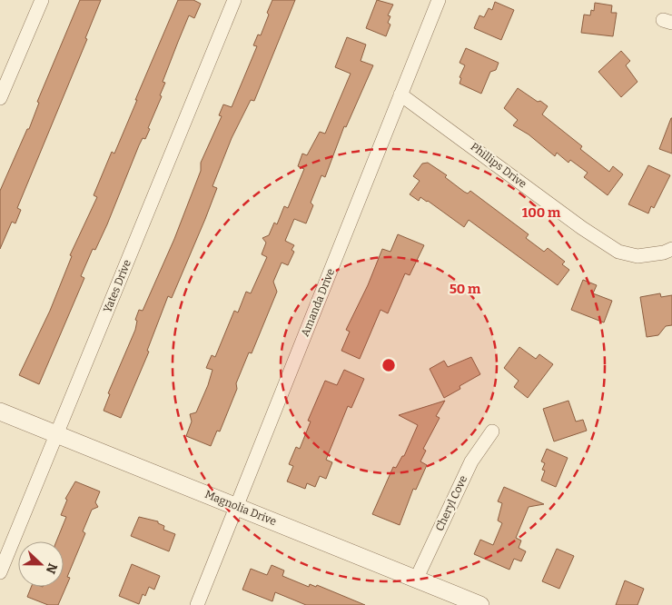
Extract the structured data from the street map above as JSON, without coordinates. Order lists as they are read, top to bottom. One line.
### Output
{"streets":{"street":["Phillips Drive","Yates Drive","Amanda Drive","Cheryl Cove","Magnolia Drive"]},"crossings":[["Phillips Drive","Amanda Drive"],["Yates Drive","Magnolia Drive"],["Amanda Drive","Magnolia Drive"],["Cheryl Cove","Magnolia Drive"]],"north":"right","rings":["100 m","50 m"]}
